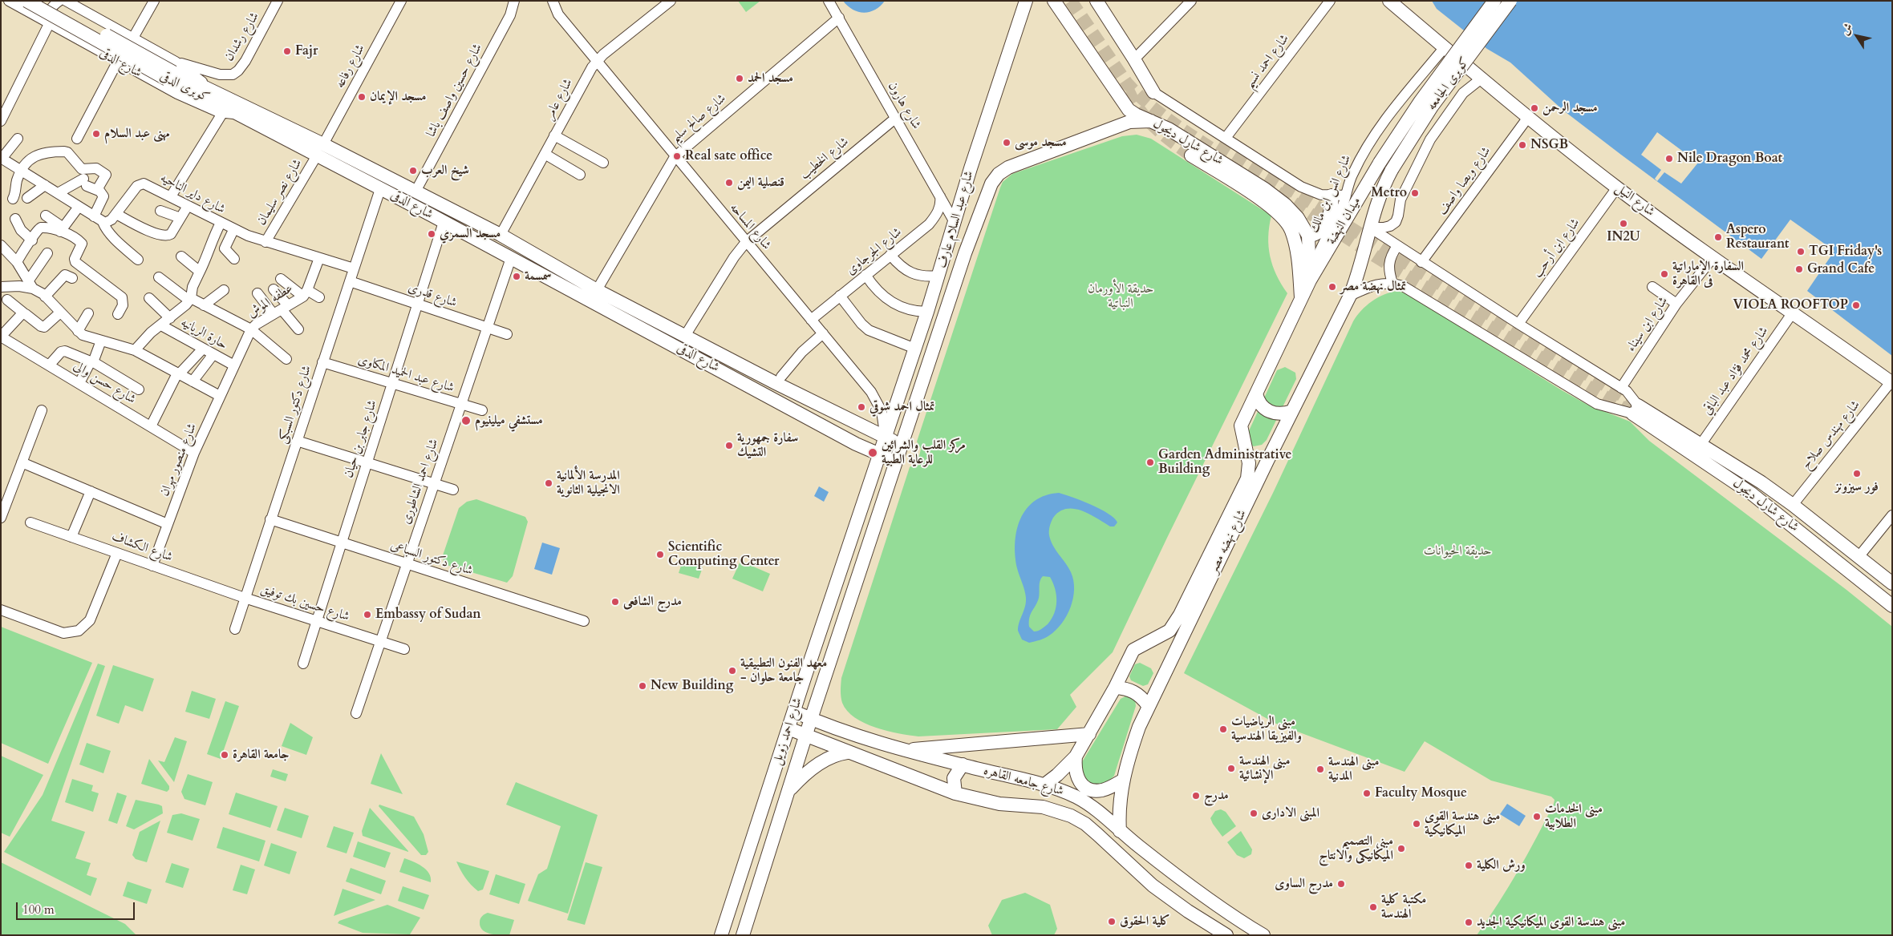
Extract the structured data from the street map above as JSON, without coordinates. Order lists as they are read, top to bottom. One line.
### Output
{"streets":{"main road":["شارع الدقى","كوبرى الجامعه","كوبرى الدقى","شارع شارل ديجول","شارع النيل","شارع عبد السلام عارف","ميدان النهضة","شارع نهضه مصر","شارع احمد زويل","شارع جامعه القاهره"],"street":["شارع رشدان","شارع احمد نسيم","شارع رفاعه","شارع حسين واصف باشا","شارع عامر","شارع هارون","شارع صالح سليم","شارع الخطيب","شارع ويصا واصف","شارع نصر سليمان","شارع داير الناحيه","شارع انس ابن مالك","شارع المساحه","شارع ابن أرحب","شارع الجرجاوى","شارع قدرى","عطفه الموش","شارع ابن سيناء","حارة الريانيه","شارع محمد فؤاد عبد الباقي","شارع عبد الحميد المكاوى","شارع حسن والى","شارع دكتور السبكى","شارع مهندس صلاح","شارع جابر بن حيان","شارع منصور مهران","شارع احمد الشاطورى","شارع الكشاف","شارع دكتور السباعى","شارع حسين بك توفيق"]},"crossings":[["شارع رشدان","كوبرى الدقى"],["شارع الدقى","شارع رفاعه"],["شارع الدقى","كوبرى الدقى"],["شارع الدقى","شارع حسين واصف باشا"],["شارع الدقى","شارع عامر"],["شارع الدقى","شارع صالح سليم"],["شارع الدقى","شارع الخطيب"],["شارع الدقى","شارع نصر سليمان"],["شارع الدقى","شارع عبد السلام عارف"],["شارع الدقى","شارع المساحه"],["شارع الدقى","شارع دكتور السبكى"],["شارع الدقى","شارع جابر بن حيان"],["شارع الدقى","شارع احمد الشاطورى"],["شارع الدقى","شارع احمد زويل"],["كوبرى الجامعه","ميدان النهضة"],["شارع عامر","شارع المساحه"],["شارع هارون","شارع صالح سليم"],["شارع هارون","شارع الخطيب"],["شارع هارون","شارع عبد السلام عارف"],["شارع هارون","شارع الجرجاوى"],["شارع صالح سليم","شارع المساحه"],["شارع شارل ديجول","شارع انس ابن مالك"],["شارع شارل ديجول","شارع عبد السلام عارف"],["شارع شارل ديجول","ميدان النهضة"],["شارع شارل ديجول","شارع محمد فؤاد عبد الباقي"],["شارع شارل ديجول","شارع مهندس صلاح"],["شارع شارل ديجول","شارع نهضه مصر"],["شارع الخطيب","شارع المساحه"],["شارع ويصا واصف","شارع النيل"],["شارع نصر سليمان","شارع داير الناحيه"],["شارع داير الناحيه","عطفه الموش"],["شارع داير الناحيه","شارع دكتور السبكى"],["شارع انس ابن مالك","شارع النيل"],["شارع انس ابن مالك","ميدان النهضة"],["شارع انس ابن مالك","شارع نهضه مصر"],["شارع النيل","شارع ابن أرحب"],["شارع النيل","شارع ابن سيناء"],["شارع النيل","شارع محمد فؤاد عبد الباقي"],["شارع النيل","شارع مهندس صلاح"],["شارع عبد السلام عارف","شارع المساحه"],["شارع عبد السلام عارف","شارع احمد زويل"],["ميدان النهضة","شارع نهضه مصر"],["شارع المساحه","شارع الجرجاوى"],["شارع المساحه","شارع احمد زويل"],["شارع قدرى","شارع دكتور السبكى"],["شارع قدرى","شارع جابر بن حيان"],["شارع قدرى","شارع احمد الشاطورى"],["عطفه الموش","حارة الريانيه"],["عطفه الموش","شارع منصور مهران"],["حارة الريانيه","شارع منصور مهران"],["شارع عبد الحميد المكاوى","شارع دكتور السبكى"],["شارع عبد الحميد المكاوى","شارع جابر بن حيان"],["شارع عبد الحميد المكاوى","شارع احمد الشاطورى"],["شارع حسن والى","شارع منصور مهران"],["شارع دكتور السبكى","شارع الكشاف"],["شارع دكتور السبكى","شارع دكتور السباعى"],["شارع دكتور السبكى","شارع حسين بك توفيق"],["شارع جابر بن حيان","شارع دكتور السباعى"],["شارع جابر بن حيان","شارع حسين بك توفيق"],["شارع منصور مهران","شارع الكشاف"],["شارع احمد الشاطورى","شارع دكتور السباعى"],["شارع احمد الشاطورى","شارع حسين بك توفيق"],["شارع نهضه مصر","شارع جامعه القاهره"],["شارع الكشاف","شارع حسين بك توفيق"],["شارع احمد زويل","شارع جامعه القاهره"]],"parks":["حديقة الأورمان النباتية","حديقة الحيوانات"],"places":["Fajr","مسجد الحمد","مسجد الإيمان","مسجد الرحمن","مهنى عبد السلام","مسجد موسى","NSGB","Real sate office","Nile Dragon Boat","شيخ العرب","قنصلية اليمن","Metro","IN2U","مسجد السمري","Aspero Restaurant","TGI Friday's","Grand Cafe","السفارة الإماراتية فى القاهرة","سمسمة","تمثال نهضة مصر","VIOLA ROOFTOP","تمثال احمد شوقي","مستشفي ميلينيوم","سفارة جمهورية التشيك","مركز القلب والشرائين للرعاية الطبية","Garden Administrative Building","فور سيزونز","المدرسة الألمانية الانجيلية الثانوية","Scientific Computing Center","مدرج الشافعى","Embassy of Sudan","معهد الفنون التطبيقية - جامعة حلوان","New Building","مبنى الرياضيات والفيزيقا الهندسية","جامعة القاهرة","مبنى الهندسة الإنشائية","مبنى الهندسة المدنية","Faculty Mosque","مدرج","المبنى الادارى","مبنى الخدمات الطلابية","مبنى هندسة القوى الميكانيكية","مبنى التصميم الميكانيكى والانتاج","ورش الكلية","مدرج الساوى","مكتبة كلية الهندسة","كلية الحقوق","مبنى هندسة القوى الميكانيكية الجديد"],"scale_bar":"100 m","north":"top left"}
